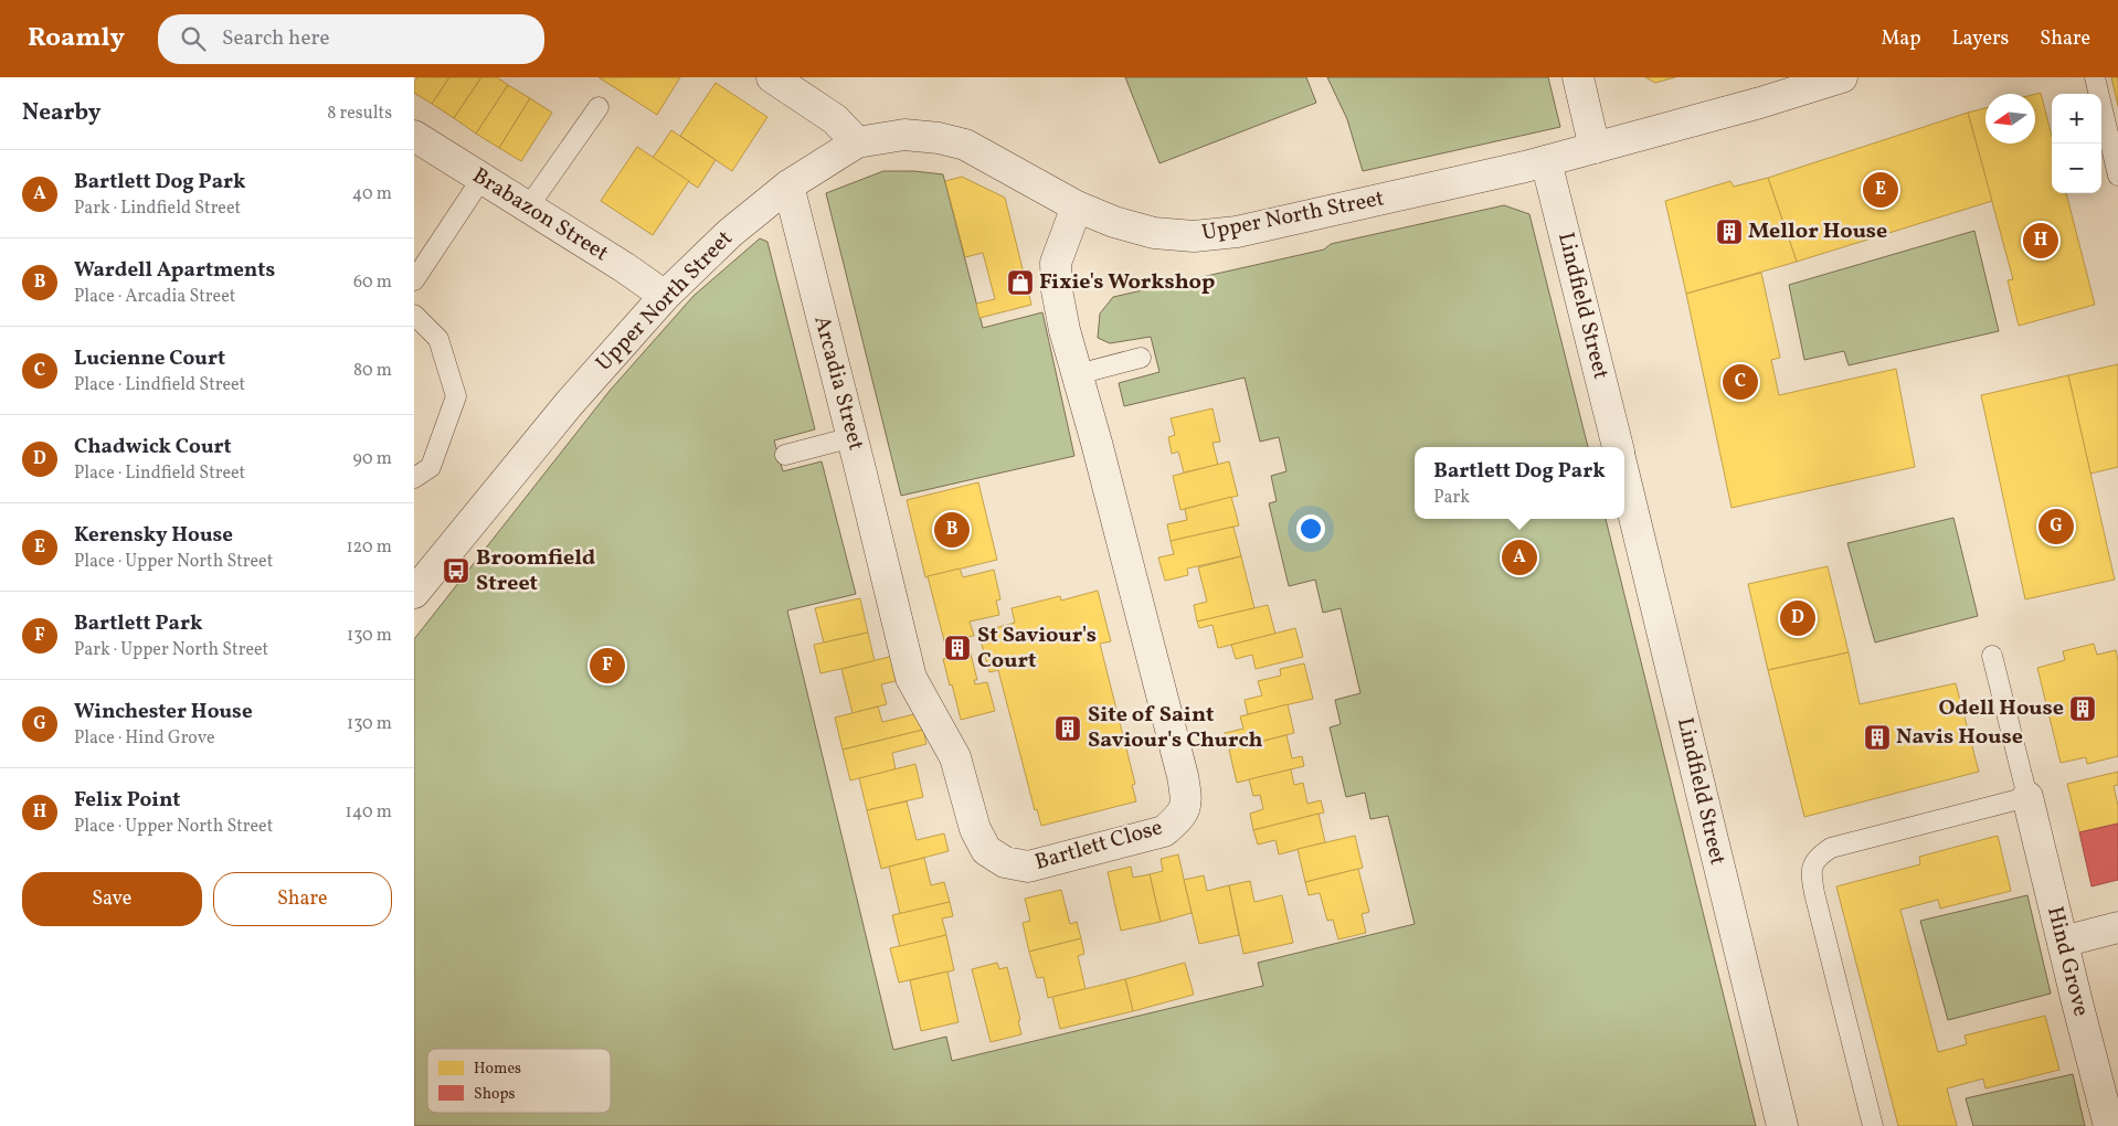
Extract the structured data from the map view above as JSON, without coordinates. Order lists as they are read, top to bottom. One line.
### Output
{"streets":{"street":["Brabazon Street","Upper North Street","Lindfield Street","Arcadia Street","Bartlett Close","Hind Grove"]},"crossings":[["Brabazon Street","Upper North Street"],["Upper North Street","Lindfield Street"],["Upper North Street","Arcadia Street"],["Upper North Street","Bartlett Close"],["Arcadia Street","Bartlett Close"]],"places":{"building":["Mellor House","St Saviour's Court","Odell House","Site of Saint Saviour's Church","Navis House"],"shop":["Fixie's Workshop"],"bus stop":["Broomfield Street"]},"legend":["Homes","Shops"],"north":"left","page":{"header":"Roamly","search":"Search here","nav":["Map","Layers","Share"],"heading":["Nearby","8 results"],"map_buttons":["+","−"],"list":[{"mark":"A","name":"Bartlett Dog Park","note":"Park · Lindfield Street","value":"40 m"},{"mark":"B","name":"Wardell Apartments","note":"Place · Arcadia Street","value":"60 m"},{"mark":"C","name":"Lucienne Court","note":"Place · Lindfield Street","value":"80 m"},{"mark":"D","name":"Chadwick Court","note":"Place · Lindfield Street","value":"90 m"},{"mark":"E","name":"Kerensky House","note":"Place · Upper North Street","value":"120 m"},{"mark":"F","name":"Bartlett Park","note":"Park · Upper North Street","value":"130 m"},{"mark":"G","name":"Winchester House","note":"Place · Hind Grove","value":"130 m"},{"mark":"H","name":"Felix Point","note":"Place · Upper North Street","value":"140 m"}],"pins":["E","H","C","G","B","A","D","F"],"popup":["Bartlett Dog Park","Park"],"buttons":["Save","Share"]}}
